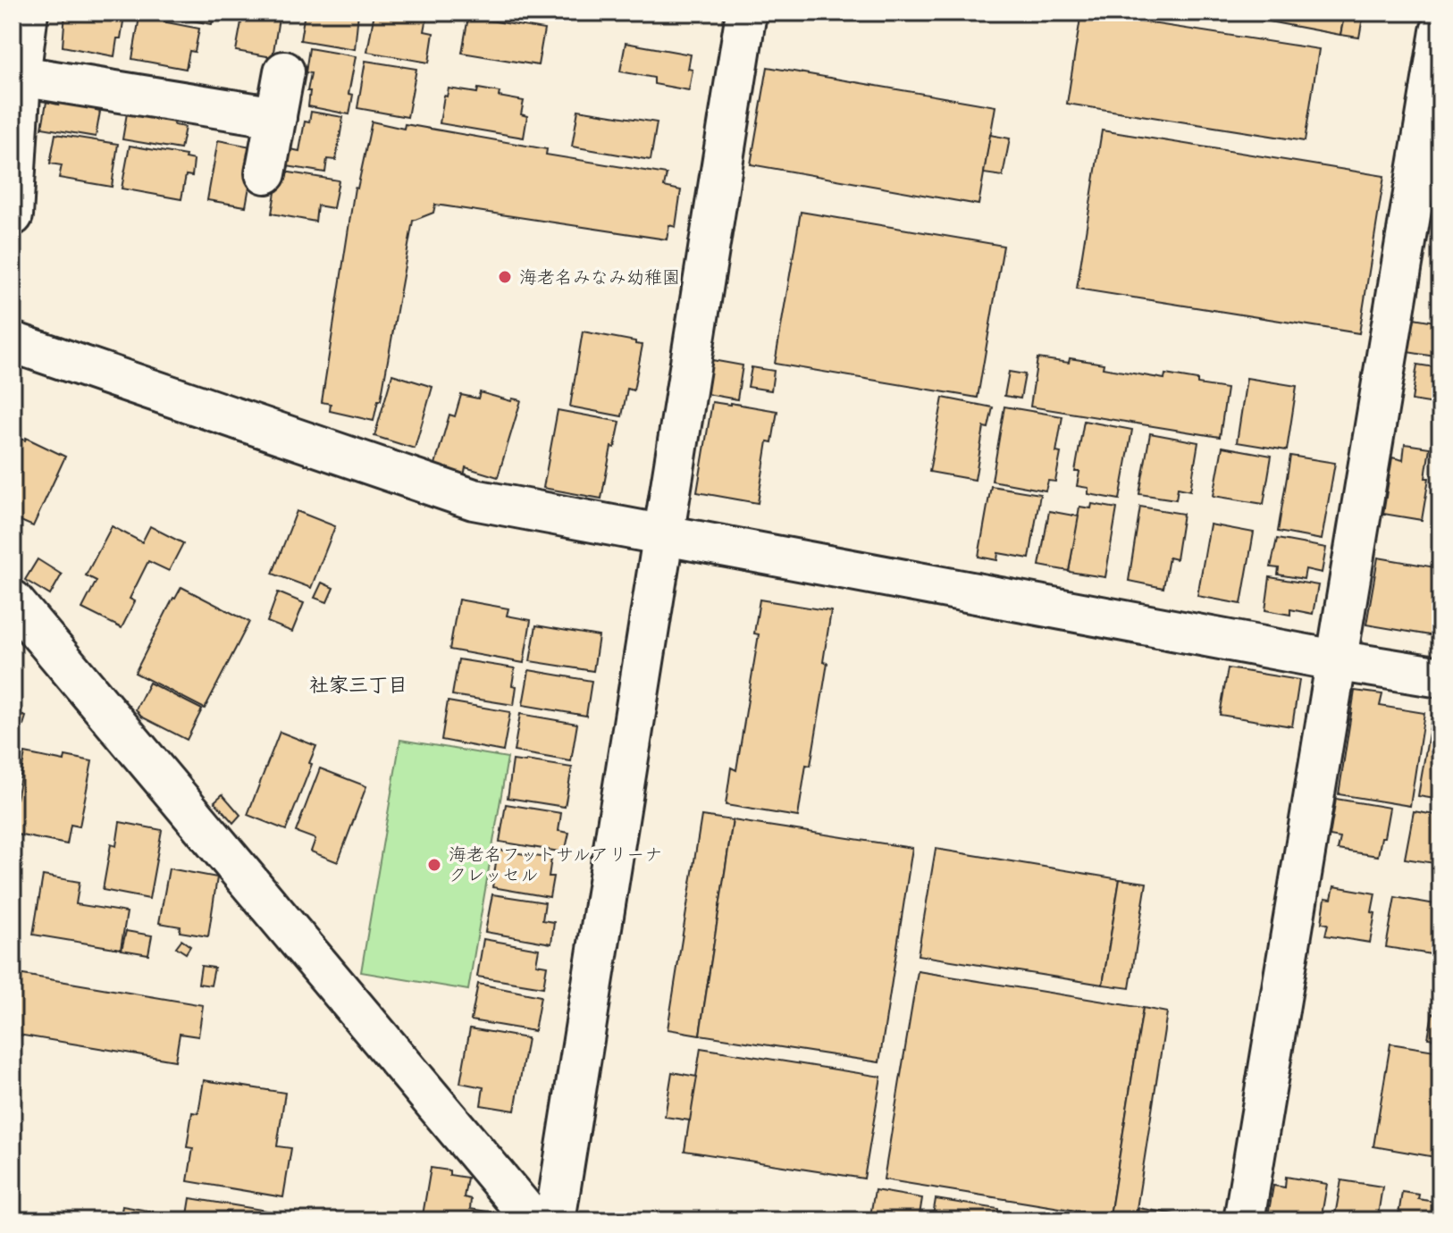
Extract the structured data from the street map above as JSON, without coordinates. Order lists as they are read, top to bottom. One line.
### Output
{"districts":["社家三丁目"],"places":["海老名みなみ幼稚園","海老名フットサルアリーナ クレッセル"]}
